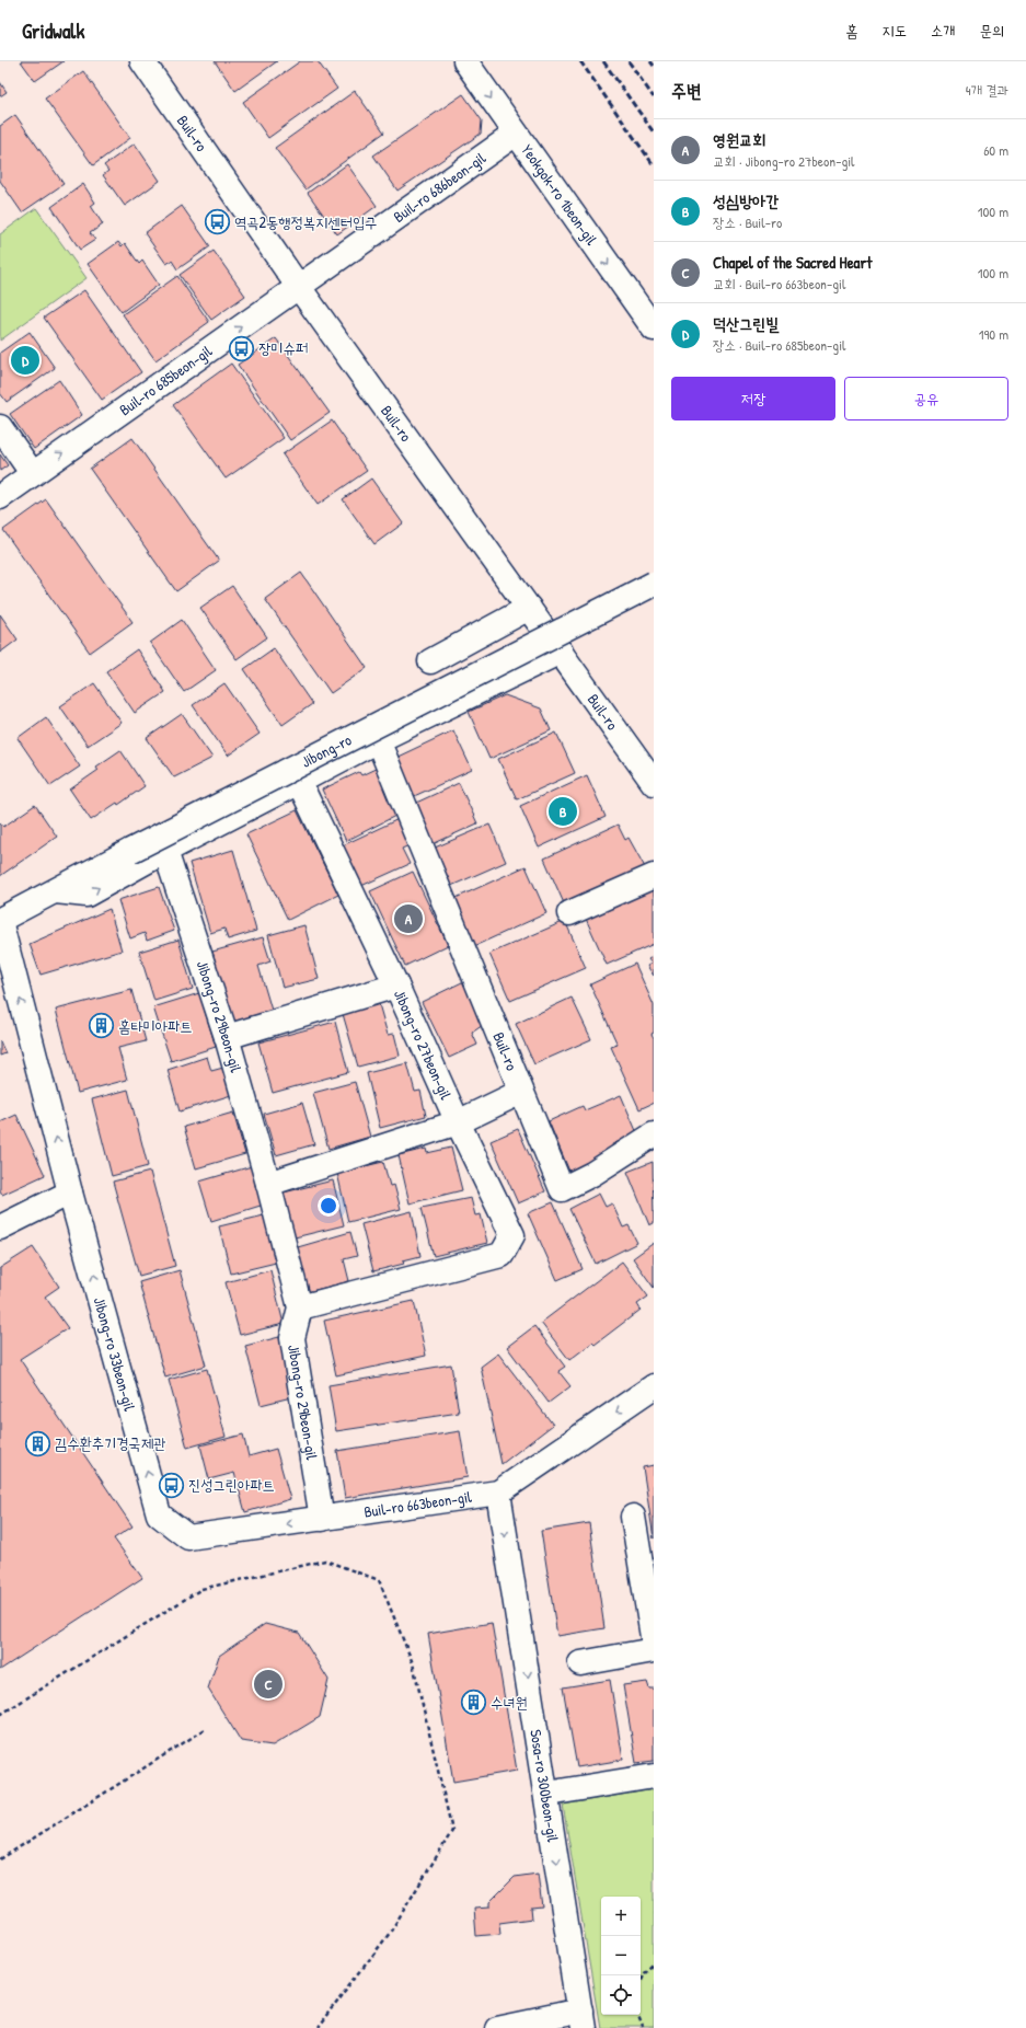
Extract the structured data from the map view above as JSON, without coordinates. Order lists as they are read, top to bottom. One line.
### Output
{"streets":{"street":["Buil-ro","Buil-ro 686beon-gil","Yeokgok-ro 1beon-gil","Buil-ro 685beon-gil","Jibong-ro","Jibong-ro 29beon-gil","Jibong-ro 27beon-gil","Jibong-ro 33beon-gil","Buil-ro 663beon-gil","Sosa-ro 300beon-gil"]},"crossings":[["Buil-ro","Buil-ro 686beon-gil"],["Buil-ro","Buil-ro 685beon-gil"],["Buil-ro 686beon-gil","Yeokgok-ro 1beon-gil"],["Buil-ro 686beon-gil","Buil-ro 685beon-gil"],["Jibong-ro","Jibong-ro 33beon-gil"],["Jibong-ro 29beon-gil","Jibong-ro 27beon-gil"],["Jibong-ro 29beon-gil","Buil-ro 663beon-gil"],["Jibong-ro 33beon-gil","Buil-ro 663beon-gil"],["Buil-ro 663beon-gil","Sosa-ro 300beon-gil"]],"one_way":["Yeokgok-ro 1beon-gil","Buil-ro 685beon-gil","Jibong-ro 33beon-gil","Buil-ro 663beon-gil","Sosa-ro 300beon-gil"],"places":{"bus stop":["역곡2동행정복지센터입구","장미슈퍼","진성그린아파트"],"building":["홈타미아파트","김수환추기경국제관","수녀원"]},"page":{"header":"Gridwalk","nav":["홈","지도","소개","문의"],"heading":["주변","4개 결과"],"list":[{"mark":"A","name":"영원교회","note":"교회 · Jibong-ro 27beon-gil","value":"60 m"},{"mark":"B","name":"성심방아간","note":"장소 · Buil-ro","value":"100 m"},{"mark":"C","name":"Chapel of the Sacred Heart","note":"교회 · Buil-ro 663beon-gil","value":"100 m"},{"mark":"D","name":"덕산그린빌","note":"장소 · Buil-ro 685beon-gil","value":"190 m"}],"pins":["D","B","A","C"],"buttons":["저장","공유"],"map_buttons":["+","−"]}}
